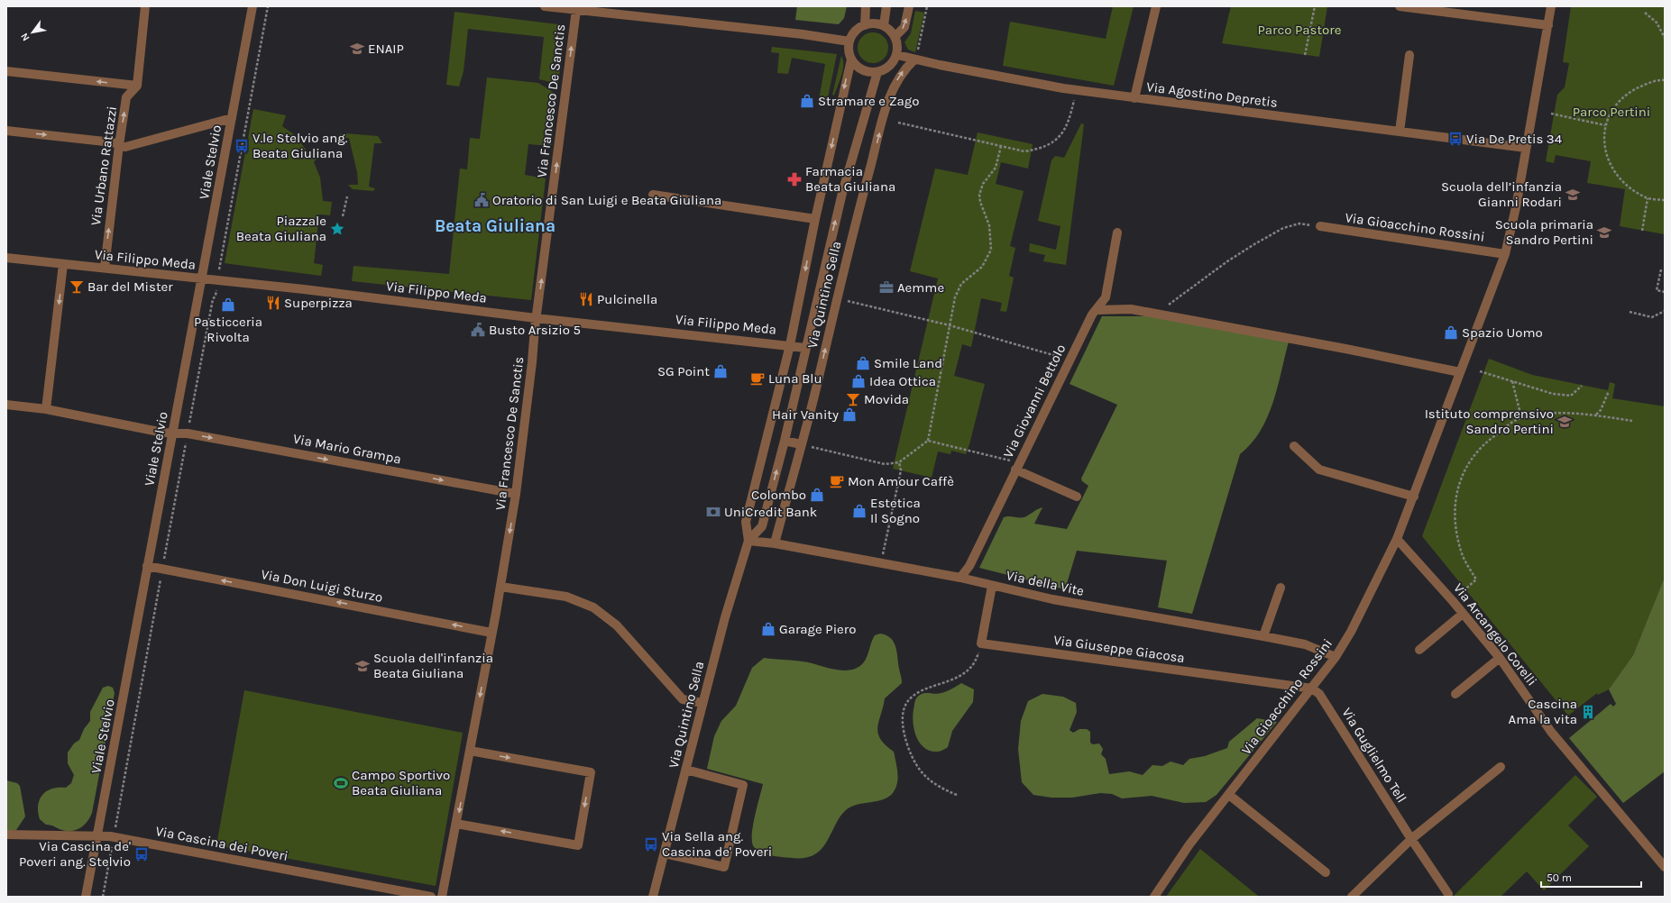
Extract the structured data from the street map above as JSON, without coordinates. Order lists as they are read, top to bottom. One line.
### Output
{"streets":{"street":["Via Agostino Depretis","Via Francesco De Sanctis","Viale Stelvio","Via Urbano Rattazzi","Via Gioacchino Rossini","Via Filippo Meda","Via Quintino Sella","Via Giovanni Bettolo","Via Mario Grampa","Via della Vite","Via Don Luigi Sturzo","Via Arcangelo Corelli","Via Giuseppe Giacosa","Via Guglielmo Tell","Via Cascina dei Poveri"]},"crossings":[["Via Agostino Depretis","Via Gioacchino Rossini"],["Via Agostino Depretis","Via Quintino Sella"],["Via Francesco De Sanctis","Via Filippo Meda"],["Via Francesco De Sanctis","Via Mario Grampa"],["Via Francesco De Sanctis","Via Don Luigi Sturzo"],["Viale Stelvio","Via Filippo Meda"],["Viale Stelvio","Via Mario Grampa"],["Viale Stelvio","Via Don Luigi Sturzo"],["Viale Stelvio","Via Cascina dei Poveri"],["Via Urbano Rattazzi","Via Filippo Meda"],["Via Gioacchino Rossini","Via della Vite"],["Via Gioacchino Rossini","Via Arcangelo Corelli"],["Via Gioacchino Rossini","Via Giuseppe Giacosa"],["Via Gioacchino Rossini","Via Guglielmo Tell"],["Via Filippo Meda","Via Quintino Sella"],["Via Quintino Sella","Via della Vite"],["Via Giovanni Bettolo","Via della Vite"],["Via Giuseppe Giacosa","Via Guglielmo Tell"]],"one_way":["Via Urbano Rattazzi","Via Mario Grampa","Via Don Luigi Sturzo"],"districts":["Beata Giuliana"],"parks":["Parco Pastore","Parco Pertini"],"places":{"school or university":["ENAIP","Scuola dell’infanzia Gianni Rodari","Scuola primaria Sandro Pertini","Istituto comprensivo Sandro Pertini","Scuola dell'infanzia Beata Giuliana"],"shop":["Stramare e Zago","Pasticceria Rivolta","Spazio Uomo","Smile Land","SG Point","Idea Ottica","Hair Vanity","Colombo","Estetica Il Sogno","Garage Piero"],"bus stop":["Via De Pretis 34","V.le Stelvio ang. Beata Giuliana","Via Sella ang. Cascina de' Poveri","Via Cascina de' Poveri ang. Stelvio"],"pharmacy":["Farmacia Beata Giuliana"],"public building":["Oratorio di San Luigi e Beata Giuliana","Busto Arsizio 5"],"place":["Piazzale Beata Giuliana"],"bar":["Bar del Mister","Movida"],"office":["Aemme"],"restaurant":["Pulcinella","Superpizza"],"cafe":["Luna Blu","Mon Amour Caffè"],"bank":["UniCredit Bank"],"building":["Cascina Ama la vita"],"sports":["Campo Sportivo Beata Giuliana"]},"scale_bar":"50 m","north":"bottom left"}
